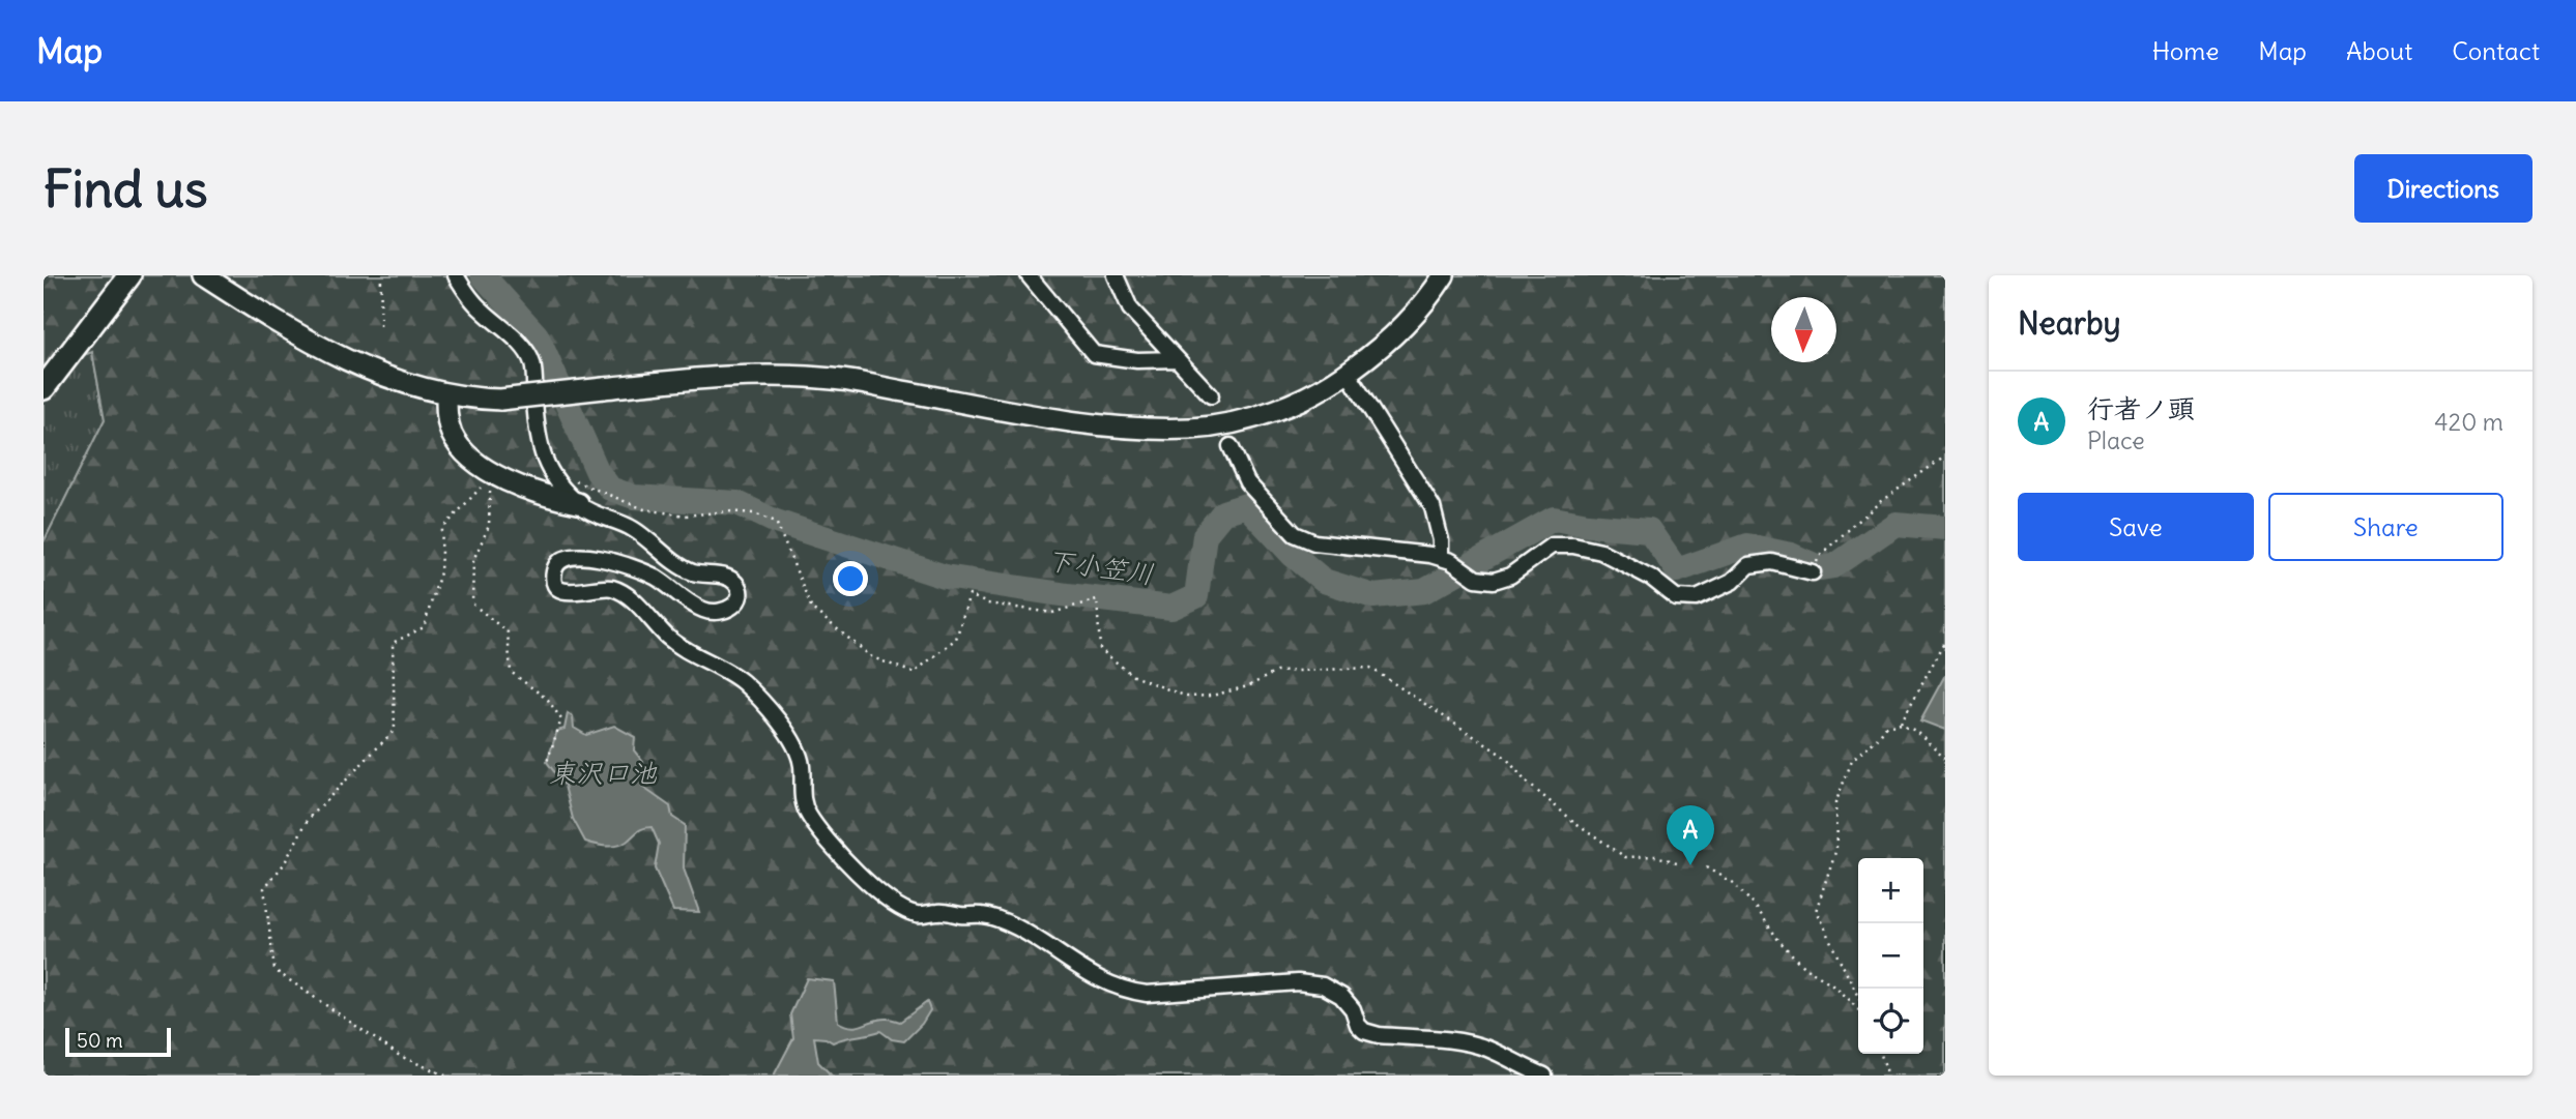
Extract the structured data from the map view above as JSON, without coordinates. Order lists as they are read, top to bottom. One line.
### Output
{"water":["下小笠川","東沢口池"],"scale_bar":"50 m","north":"bottom","page":{"header":"Map","nav":["Home","Map","About","Contact"],"buttons":["Directions",["Save","Share"]],"title":"Find us","heading":"Nearby","list":[{"mark":"A","name":"行者ノ頭","note":"Place","value":"420 m"}],"pins":"A","map_buttons":["+","−"],"scale":"50 m"}}
